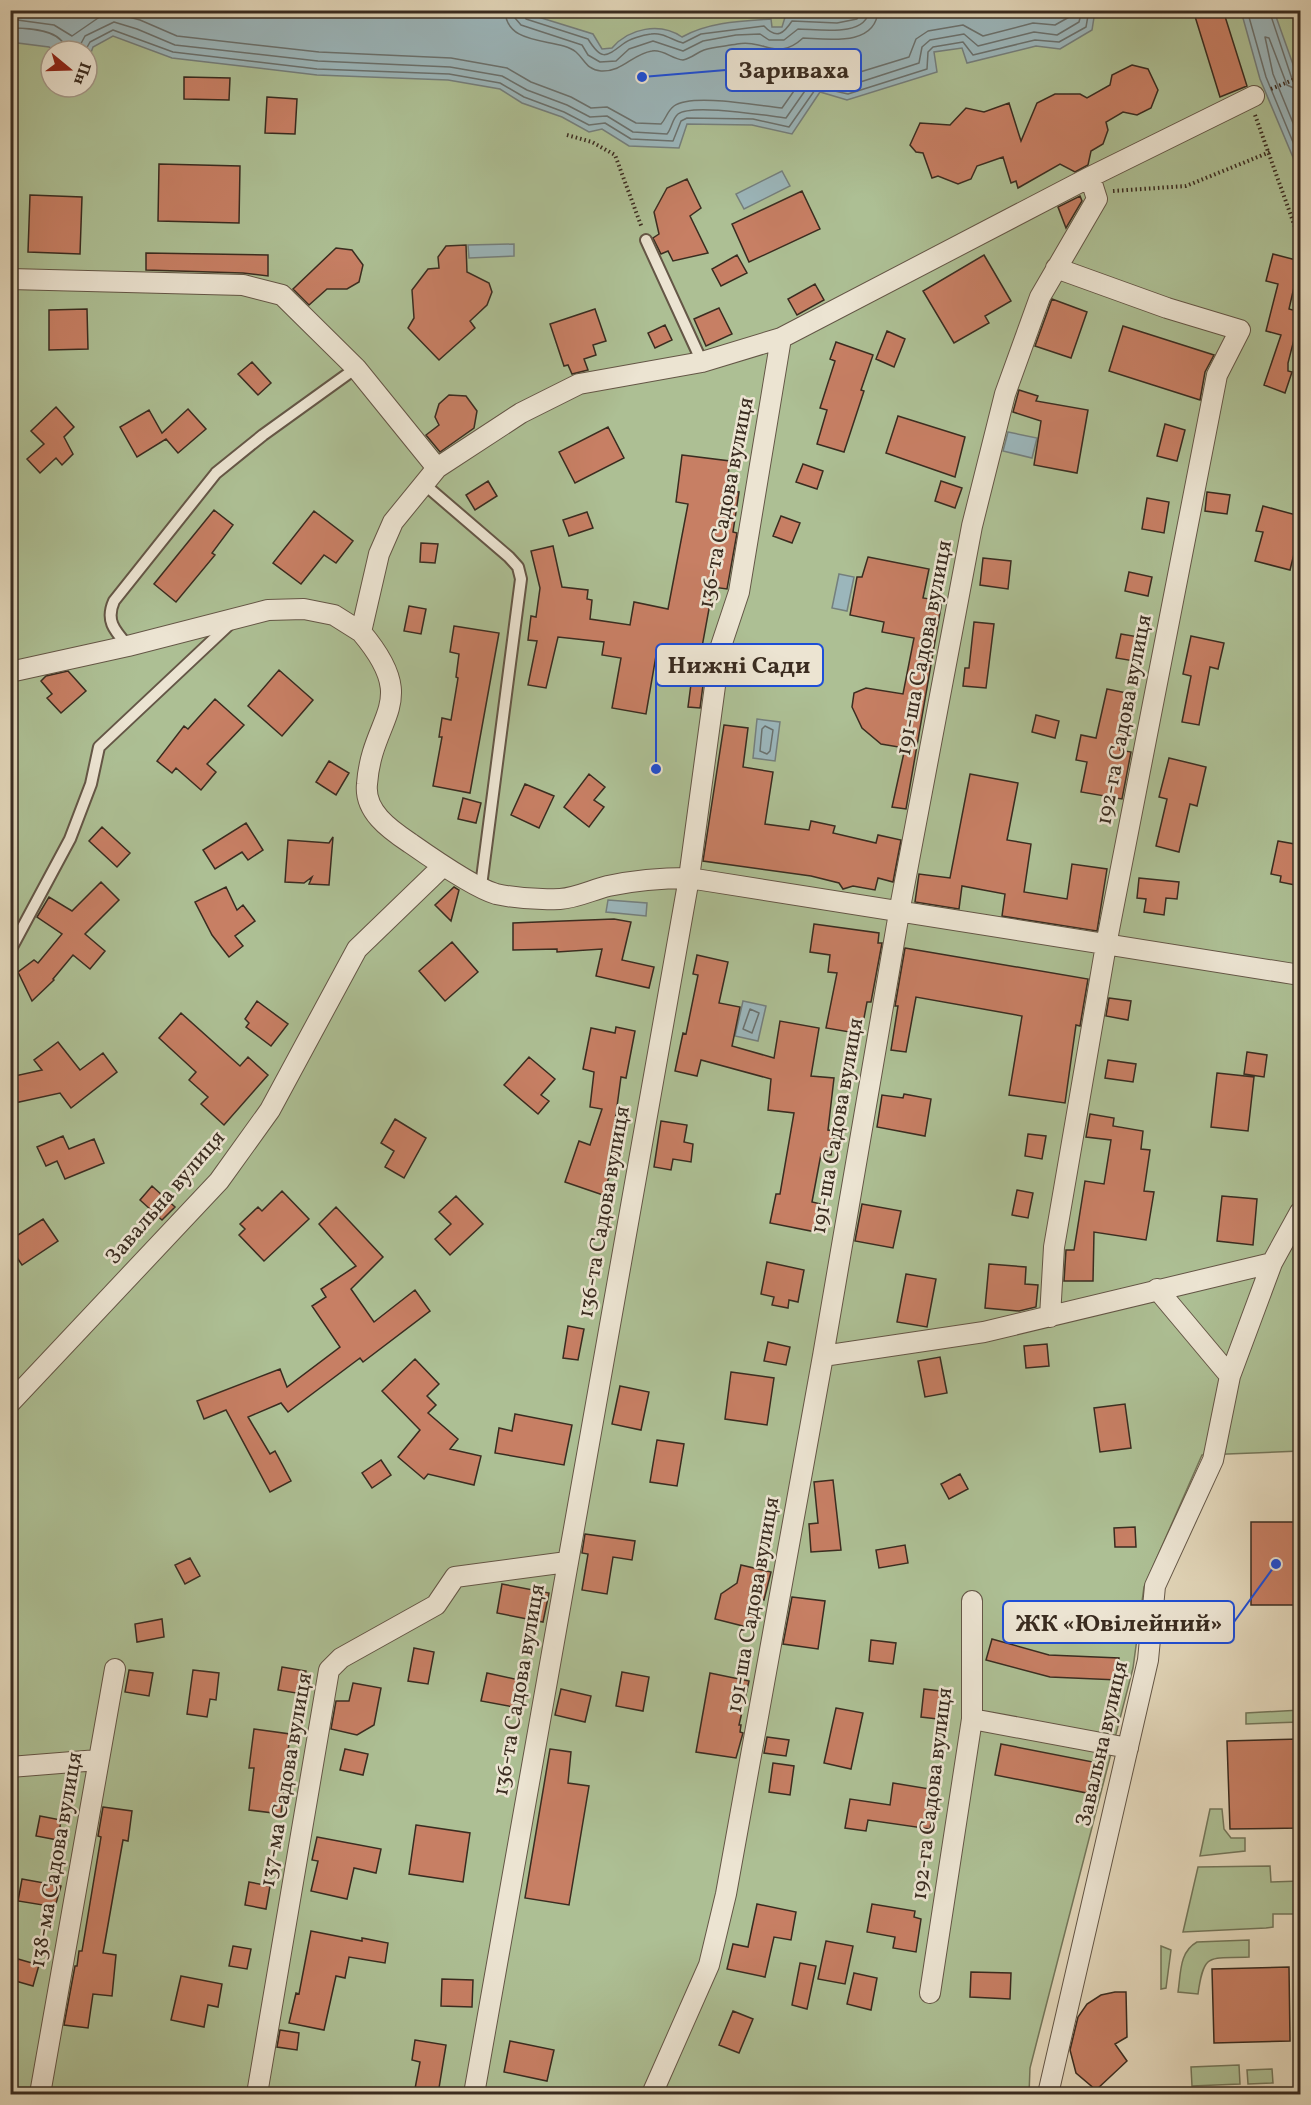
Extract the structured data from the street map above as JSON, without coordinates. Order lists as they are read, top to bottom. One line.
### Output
{"streets":{"street":["136-та Садова вулиця","191-ша Садова вулиця","192-га Садова вулиця","Завальна вулиця","137-ма Садова вулиця","138-ма Садова вулиця"]},"crossings":[["136-та Садова вулиця","137-ма Садова вулиця"],["191-ша Садова вулиця","192-га Садова вулиця"]],"places":["Зариваха","Нижні Сади","ЖК «Ювілейний»"],"north":"right"}
